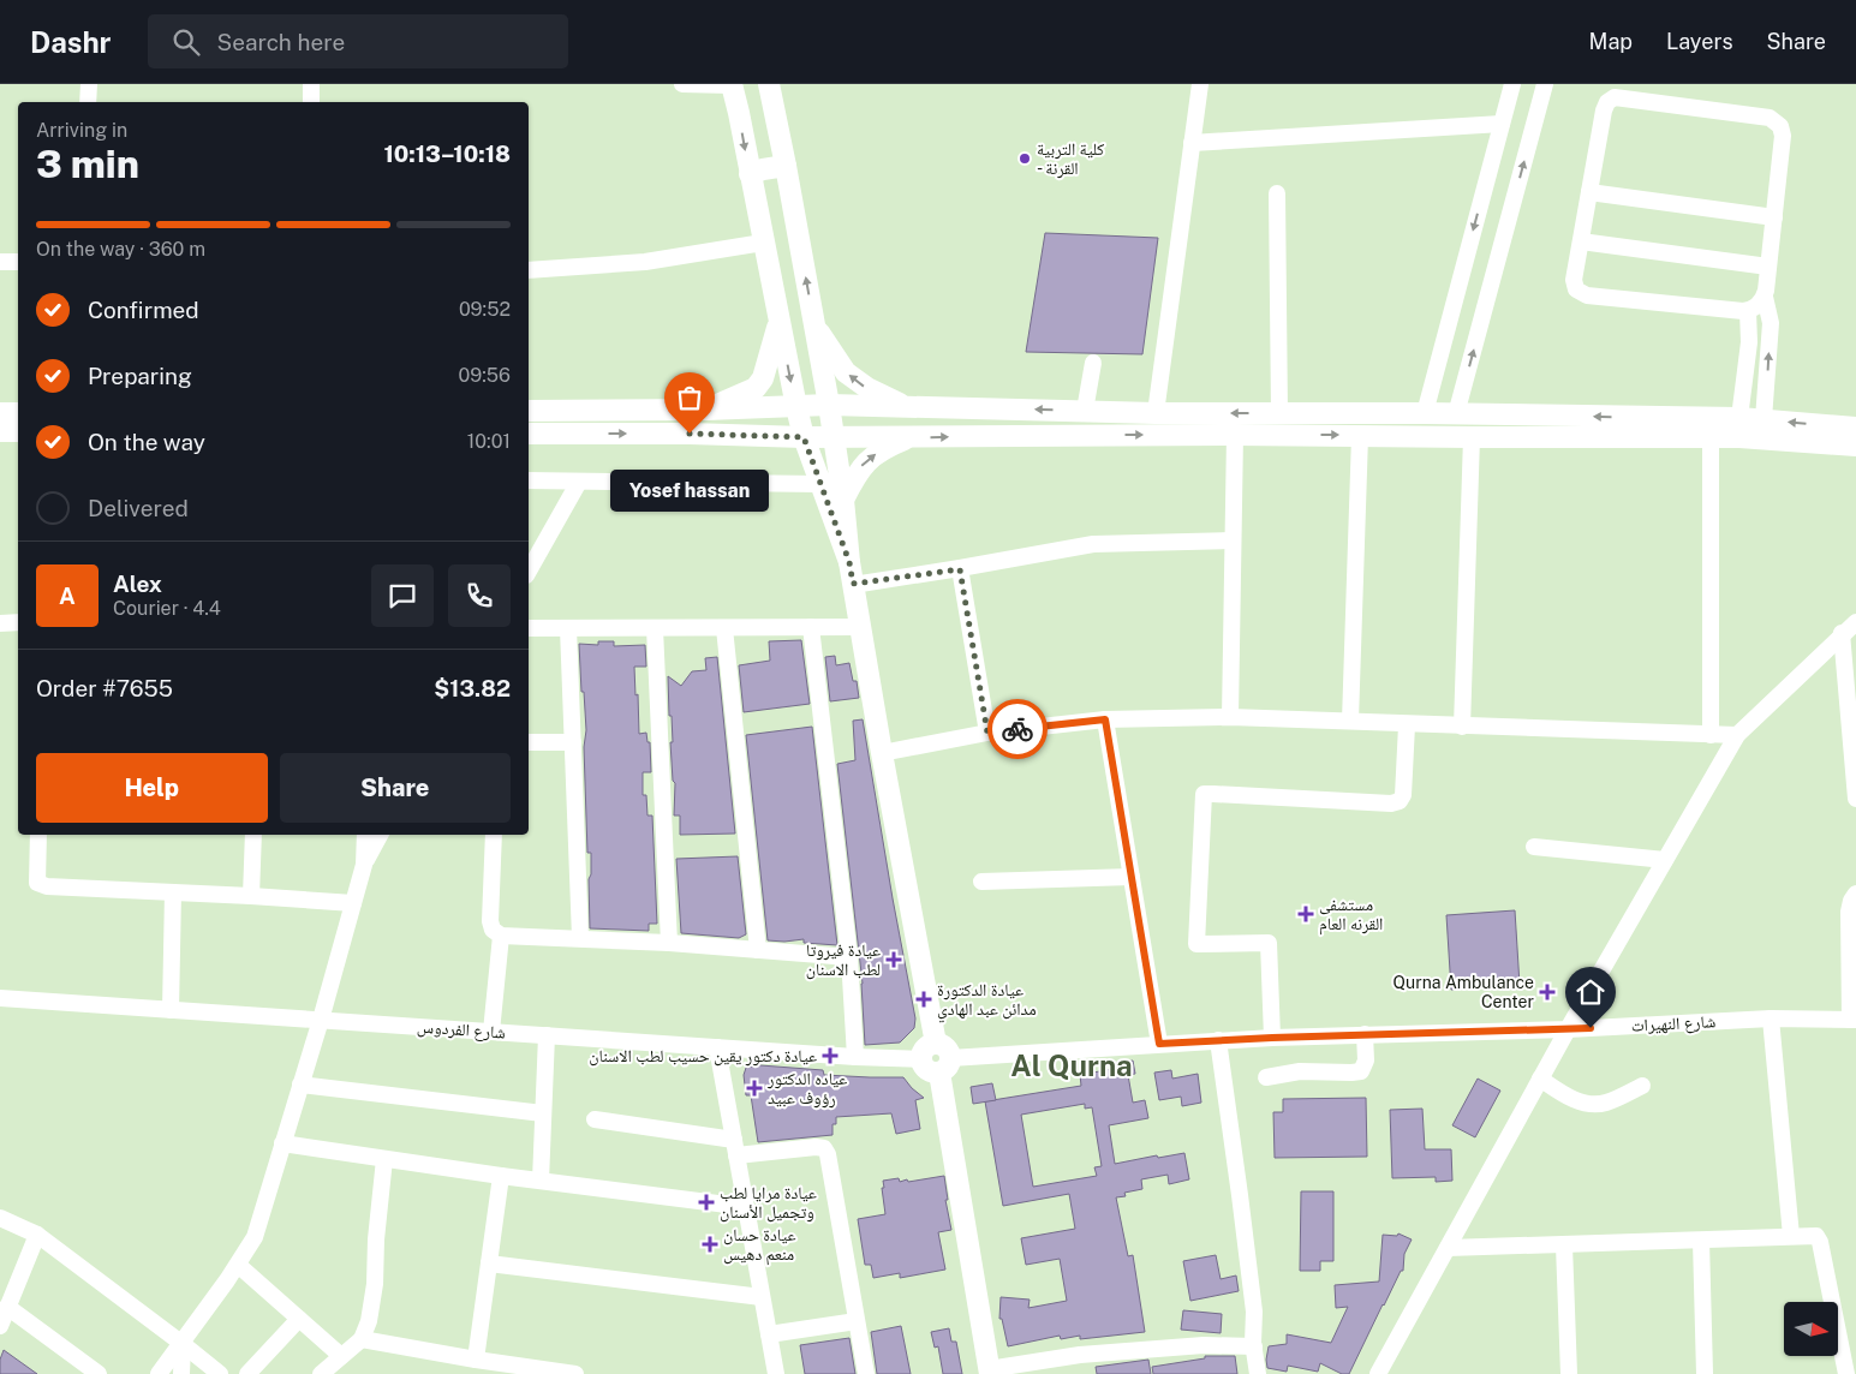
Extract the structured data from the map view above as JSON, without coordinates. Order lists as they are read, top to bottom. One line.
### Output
{"streets":{"street":["شارع النهيرات","شارع الفردوس"]},"crossings":[["شارع النهيرات","شارع الفردوس"]],"districts":["Al Qurna"],"places":{"other":["كلية التربية - القرنة","Yosef hassan"],"health":["مستشفى القرنه العام","عيادة فيروتا لطب الاسنان","Qurna Ambulance Center","عيادة الدكتورة مدائن عبد الهادي","عيادة دكتور يقين حسيب لطب الاسنان","عياده الدكتور رؤوف عبيد","عيادة مرايا لطب وتجميل الأسنان","عيادة حسان منعم دهيس"]},"north":"right","page":{"header":"Dashr","search":"Search here","nav":["Map","Layers","Share"],"heading":["3 min","Arriving in","10:13–10:18"],"panel":["Alex","Courier · 4.4","Order #7655","$13.82"],"bar":"On the way · 360 m","list":[["Confirmed","09:52"],["Preparing","09:56"],["On the way","10:01"],"Delivered"],"bubble":"Yosef hassan","round":"A","buttons":["Help","Share"]}}
